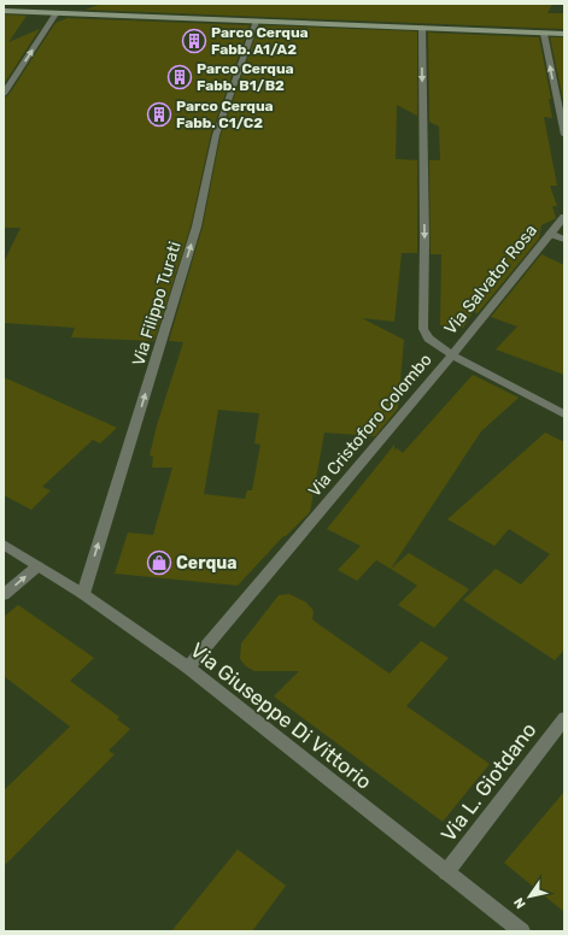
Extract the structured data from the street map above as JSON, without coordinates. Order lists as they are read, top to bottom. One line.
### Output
{"streets":{"street":["Via Salvator Rosa","Via Filippo Turati","Via Cristoforo Colombo","Via Giuseppe Di Vittorio","Via L. Giotdano"]},"crossings":[["Via Salvator Rosa","Via Cristoforo Colombo"],["Via Filippo Turati","Via Giuseppe Di Vittorio"],["Via Cristoforo Colombo","Via Giuseppe Di Vittorio"],["Via Giuseppe Di Vittorio","Via L. Giotdano"]],"one_way":["Via Filippo Turati","Via Cristoforo Colombo"],"places":{"building":["Parco Cerqua Fabb. A1/A2","Parco Cerqua Fabb. B1/B2","Parco Cerqua Fabb. C1/C2"],"shop":["Cerqua"]},"north":"bottom left"}
